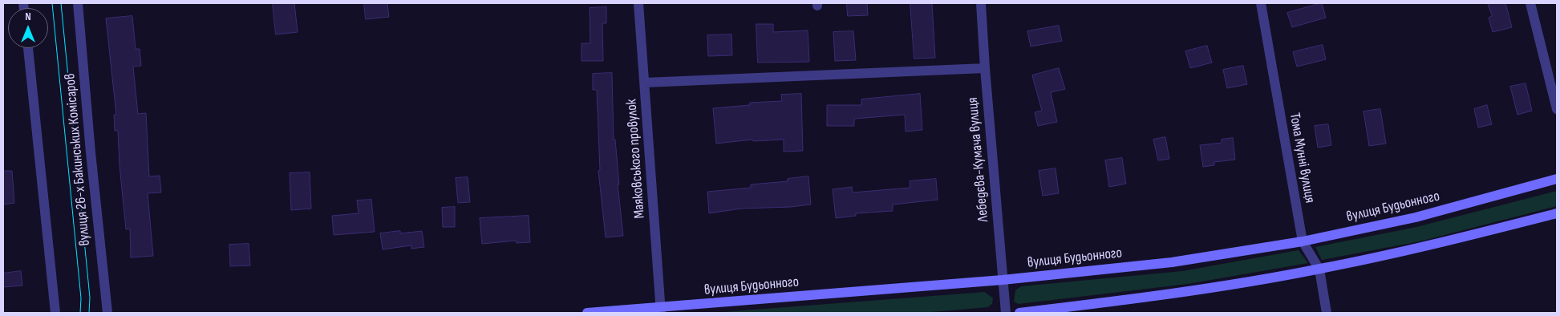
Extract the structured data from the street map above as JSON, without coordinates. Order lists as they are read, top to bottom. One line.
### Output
{"streets":{"main road":["вулиця Будьонного"],"street":["Тома Мунні вулиця","Маяковського провулок","вулиця 26-х Бакинських Комісаров","Лебедєва-Кумача вулиця"]},"crossings":[["Тома Мунні вулиця","вулиця Будьонного"],["Маяковського провулок","вулиця Будьонного"],["Лебедєва-Кумача вулиця","вулиця Будьонного"]],"north":"top"}
